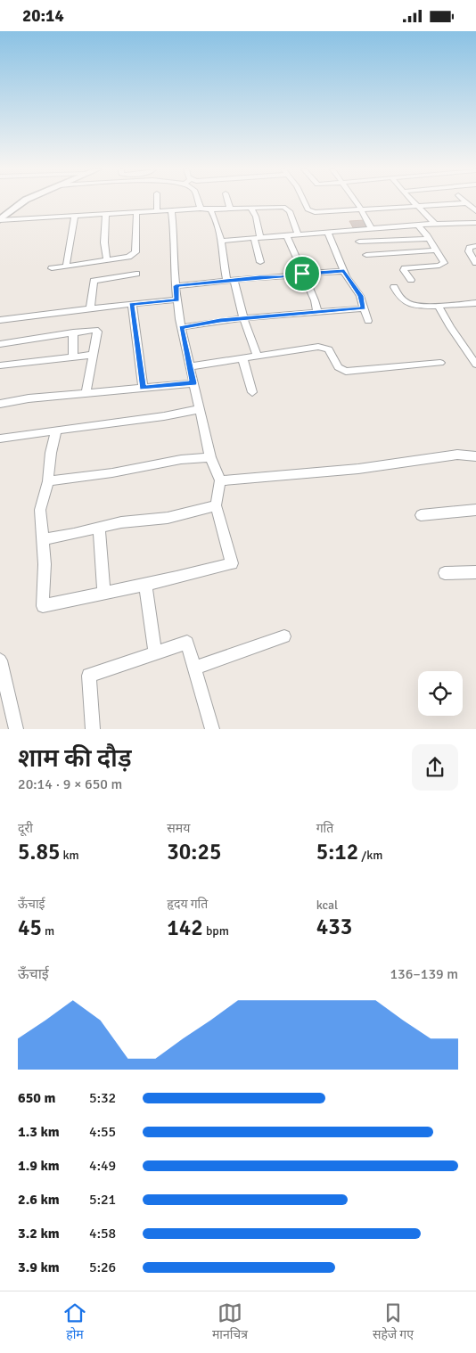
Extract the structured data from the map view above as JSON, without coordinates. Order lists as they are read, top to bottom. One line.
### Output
{"page":{"status":"20:14","heading":["शाम की दौड़","20:14 · 9 × 650 m"],"stats":[["दूरी","5.85 km"],["समय","30:25"],["गति","5:12 /km"],["ऊँचाई","45 m"],["हृदय गति","142 bpm"],["kcal","433"]],"chart":["ऊँचाई","136–139 m"],"list":[{"name":"650 m","note":"5:32"},{"name":"1.3 km","note":"4:55"},{"name":"1.9 km","note":"4:49"},{"name":"2.6 km","note":"5:21"},{"name":"3.2 km","note":"4:58"},{"name":"3.9 km","note":"5:26"}],"tabs":["होम","मानचित्र","सहेजे गए"]}}
